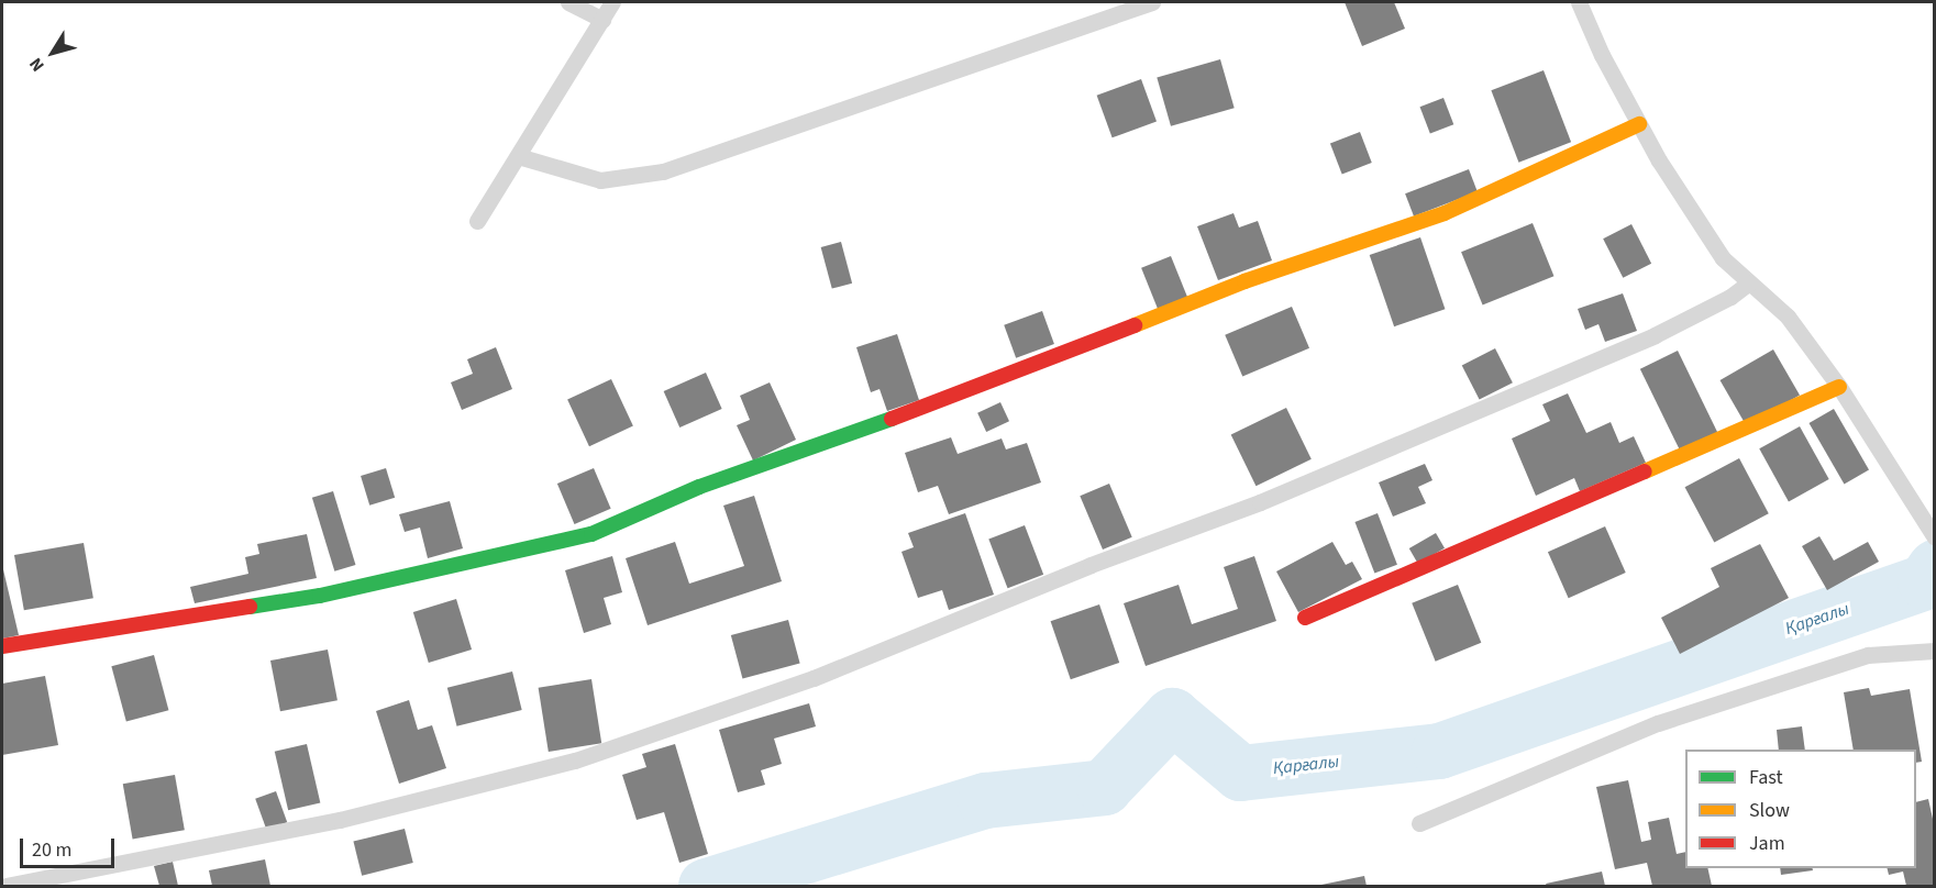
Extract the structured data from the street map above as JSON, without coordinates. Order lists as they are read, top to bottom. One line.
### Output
{"water":["Қарғалы"],"legend":["Fast","Slow","Jam"],"scale_bar":"20 m","north":"bottom left"}
